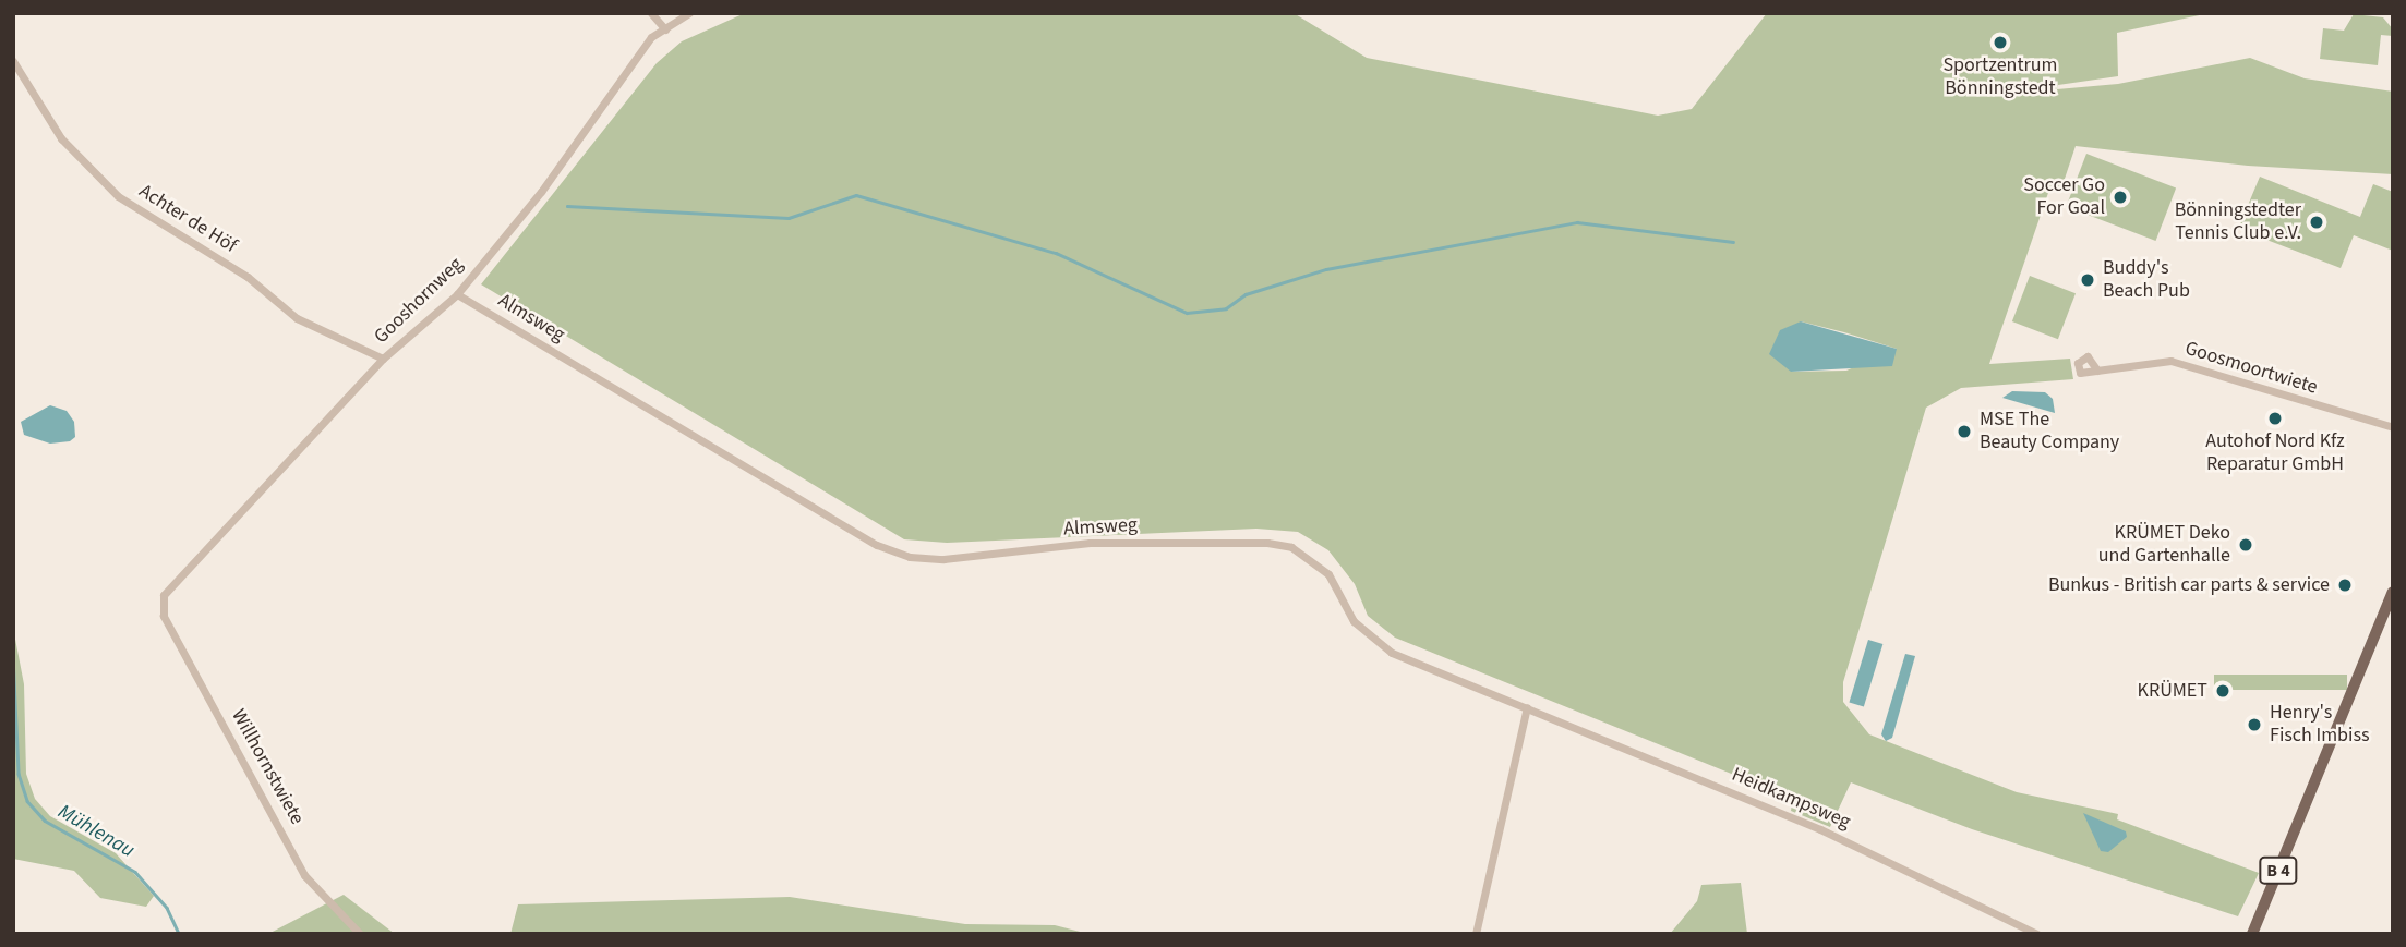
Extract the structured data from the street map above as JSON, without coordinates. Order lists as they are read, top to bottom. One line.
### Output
{"streets":{"main road":["B 4"],"street":["Achter de Höf","Gooshornweg","Almsweg","Goosmoortwiete","Willhornstwiete","Heidkampsweg"]},"crossings":[["Achter de Höf","Gooshornweg"],["Gooshornweg","Almsweg"],["Gooshornweg","Willhornstwiete"],["Almsweg","Heidkampsweg"]],"water":["Mühlenau"],"places":["Sportzentrum Bönningstedt","Soccer Go For Goal","Bönningstedter Tennis Club e.V.","Buddy's Beach Pub","Autohof Nord Kfz Reparatur GmbH","MSE The Beauty Company","KRÜMET Deko und Gartenhalle","Bunkus - British car parts & service","KRÜMET","Henry's Fisch Imbiss"]}
